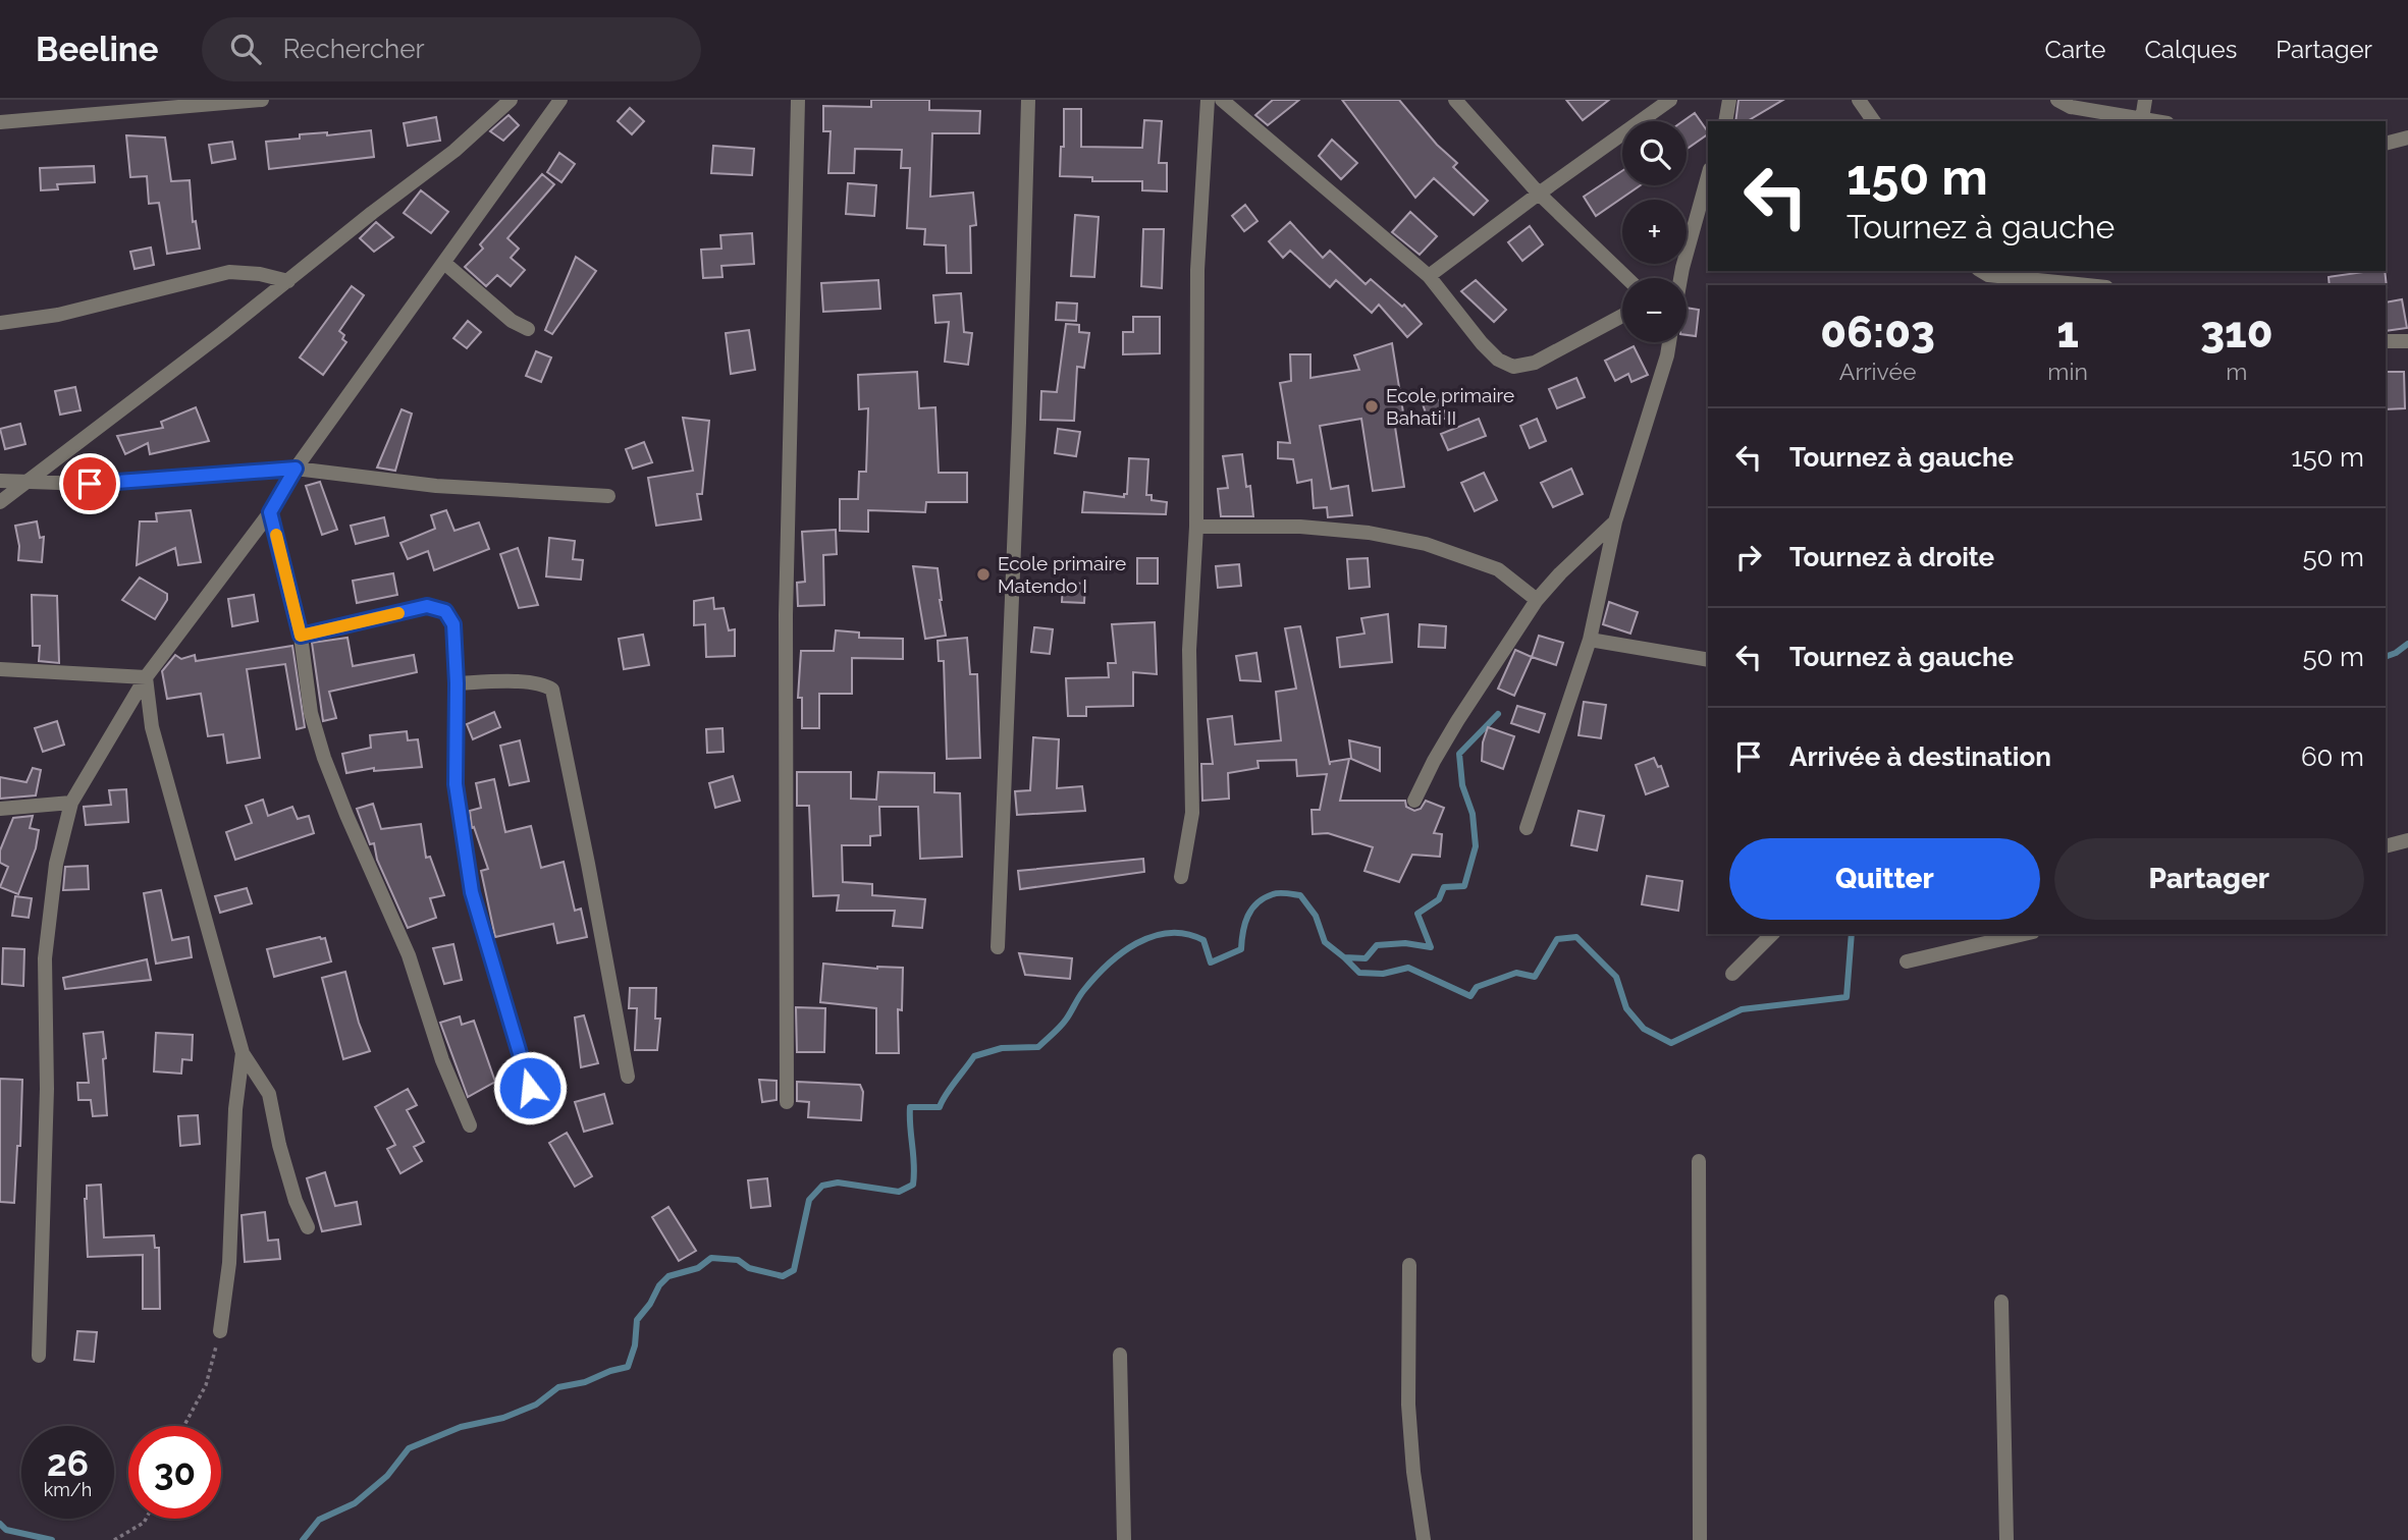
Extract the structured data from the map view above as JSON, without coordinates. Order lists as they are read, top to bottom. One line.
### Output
{"places":["Ecole primaire Bahati II","Ecole primaire Matendo I"],"page":{"header":"Beeline","search":"Rechercher","nav":["Carte","Calques","Partager"],"map_buttons":["+","−"],"turn":["150 m","Tournez à gauche"],"eta":["06:03","Arrivée","1","min","310","m"],"list":[{"name":"Tournez à gauche","value":"150 m"},{"name":"Tournez à droite","value":"50 m"},{"name":"Tournez à gauche","value":"50 m"},{"name":"Arrivée à destination","value":"60 m"}],"buttons":["Quitter","Partager"],"speed":"26 km/h","limit":"30"}}
